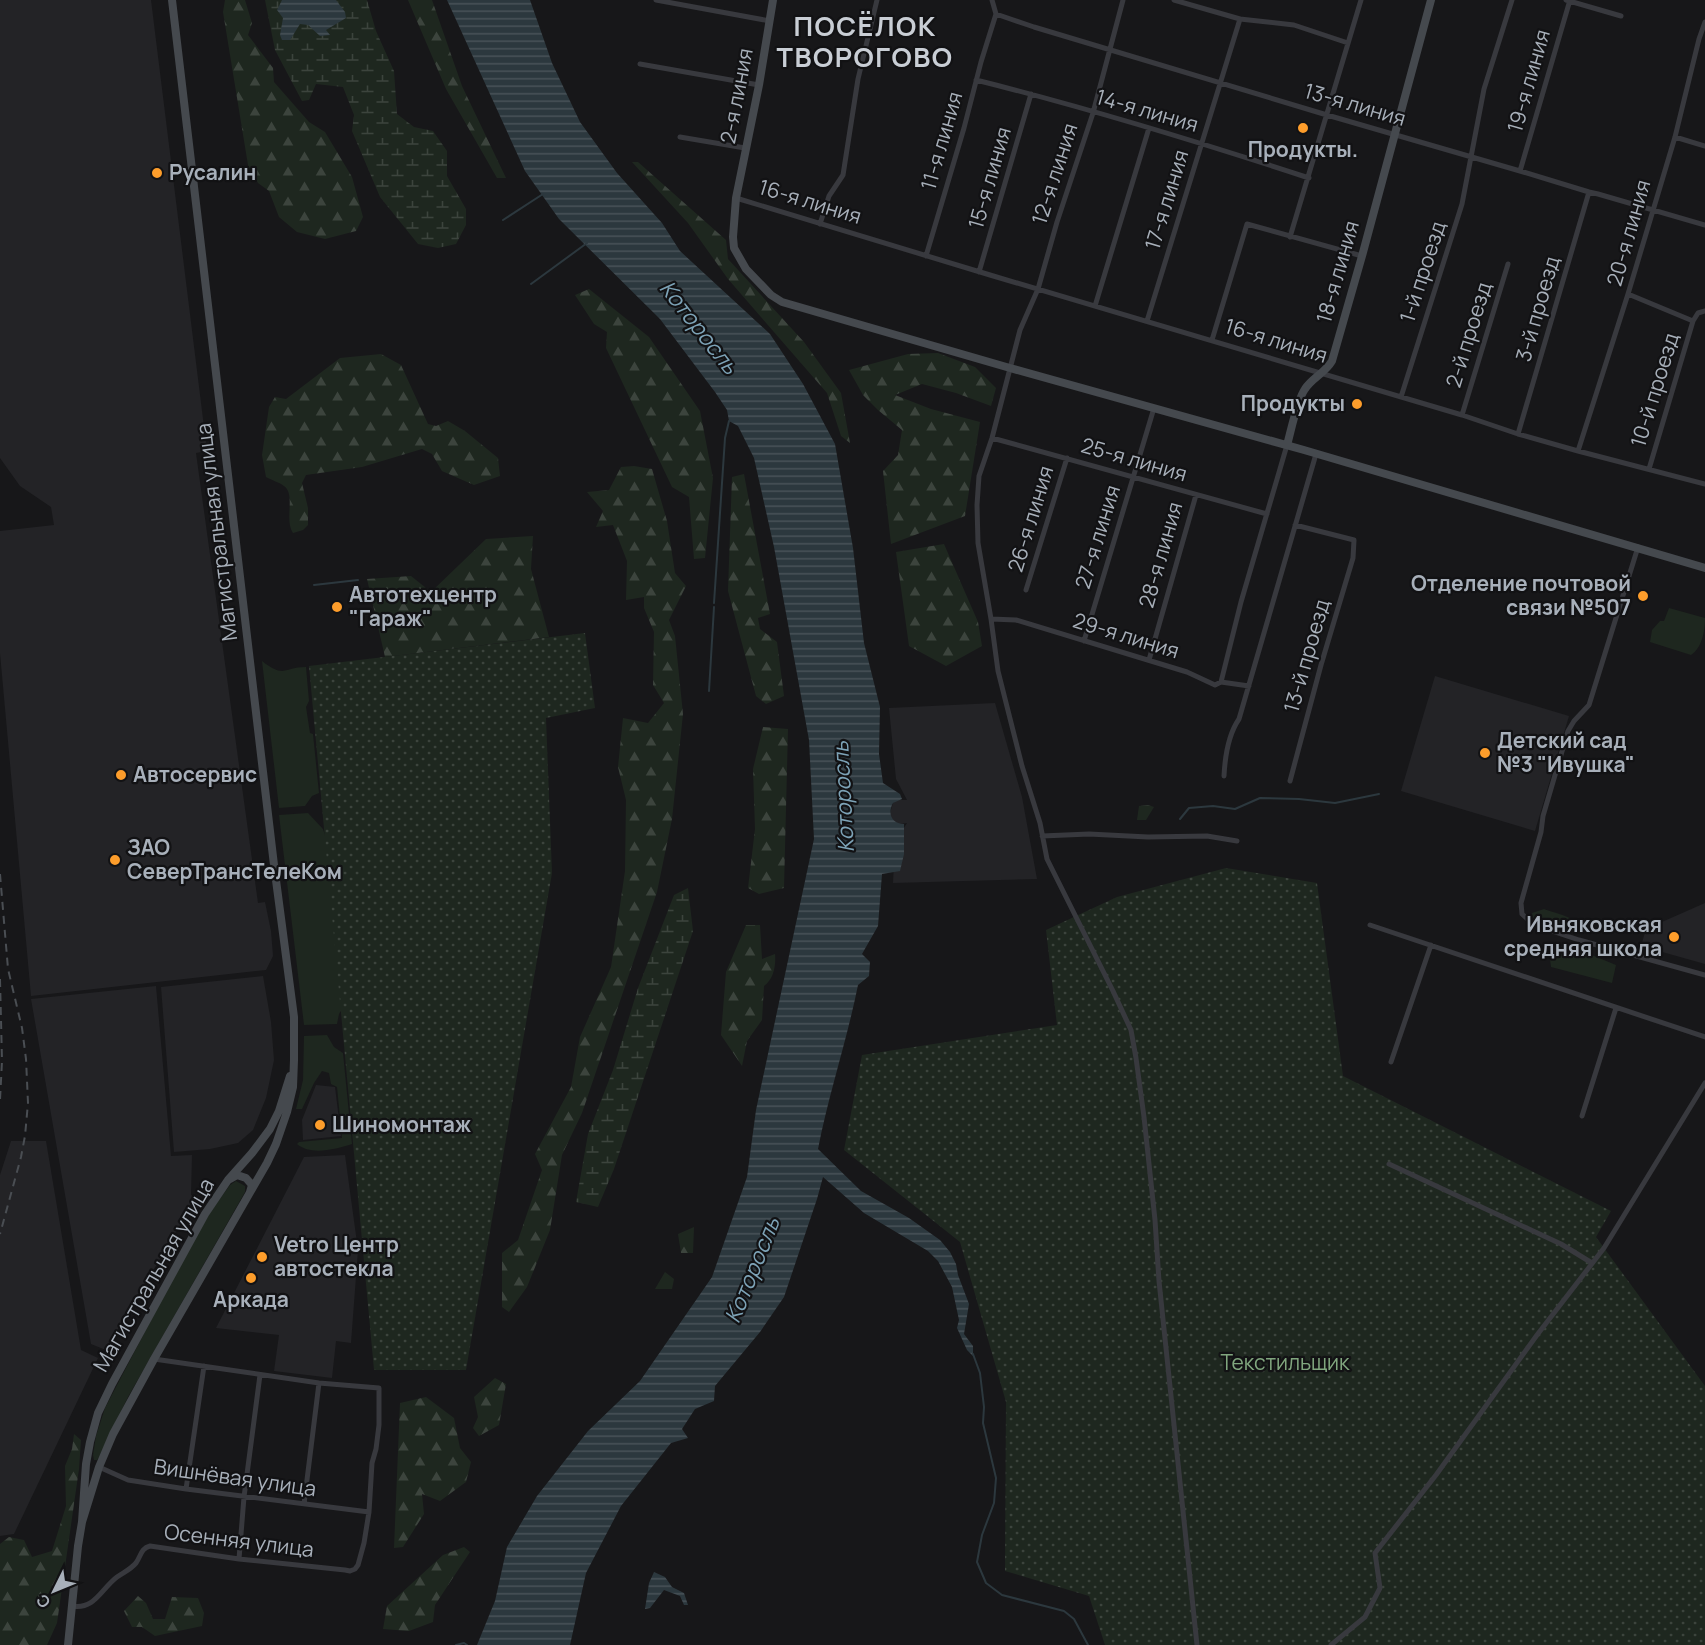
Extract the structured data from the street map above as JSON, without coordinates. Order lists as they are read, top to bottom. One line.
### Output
{"streets":{"main road":["2-я линия","16-я линия","18-я линия","Магистральная улица"],"street":["19-я линия","13-я линия","14-я линия","11-я линия","12-я линия","15-я линия","17-я линия","20-я линия","1-й проезд","3-й проезд","2-й проезд","10-й проезд","25-я линия","26-я линия","27-я линия","28-я линия","29-я линия","13-й проезд","Вишнёвая улица","Осенняя улица"]},"crossings":[["19-я линия","13-я линия"],["2-я линия","16-я линия"],["13-я линия","11-я линия"],["13-я линия","12-я линия"],["13-я линия","17-я линия"],["13-я линия","20-я линия"],["13-я линия","18-я линия"],["13-я линия","1-й проезд"],["13-я линия","3-й проезд"],["14-я линия","11-я линия"],["14-я линия","12-я линия"],["14-я линия","15-я линия"],["14-я линия","17-я линия"],["11-я линия","16-я линия"],["12-я линия","16-я линия"],["12-я линия","25-я линия"],["12-я линия","29-я линия"],["15-я линия","16-я линия"],["17-я линия","16-я линия"],["16-я линия","20-я линия"],["16-я линия","18-я линия"],["16-я линия","1-й проезд"],["16-я линия","3-й проезд"],["16-я линия","2-й проезд"],["16-я линия","10-й проезд"],["16-я линия","27-я линия"],["18-я линия","25-я линия"],["18-я линия","29-я линия"],["25-я линия","26-я линия"],["25-я линия","27-я линия"],["25-я линия","28-я линия"],["Магистральная улица","Вишнёвая улица"],["Магистральная улица","Осенняя улица"],["27-я линия","29-я линия"],["28-я линия","29-я линия"],["Вишнёвая улица","Осенняя улица"]],"districts":["ПОСЁЛОК ТВОРОГОВО"],"water":["Которосль"],"parks":["Текстильщик"],"places":["Продукты.","Русалин","Продукты","Отделение почтовой связи №507","Автотехцентр \"Гараж\"","Детский сад №3 \"Ивушка\"","Автосервис","ЗАО СеверТрансТелеКом","Ивняковская средняя школа","Шиномонтаж","Vetro Центр автостекла","Аркада"],"north":"bottom left"}
